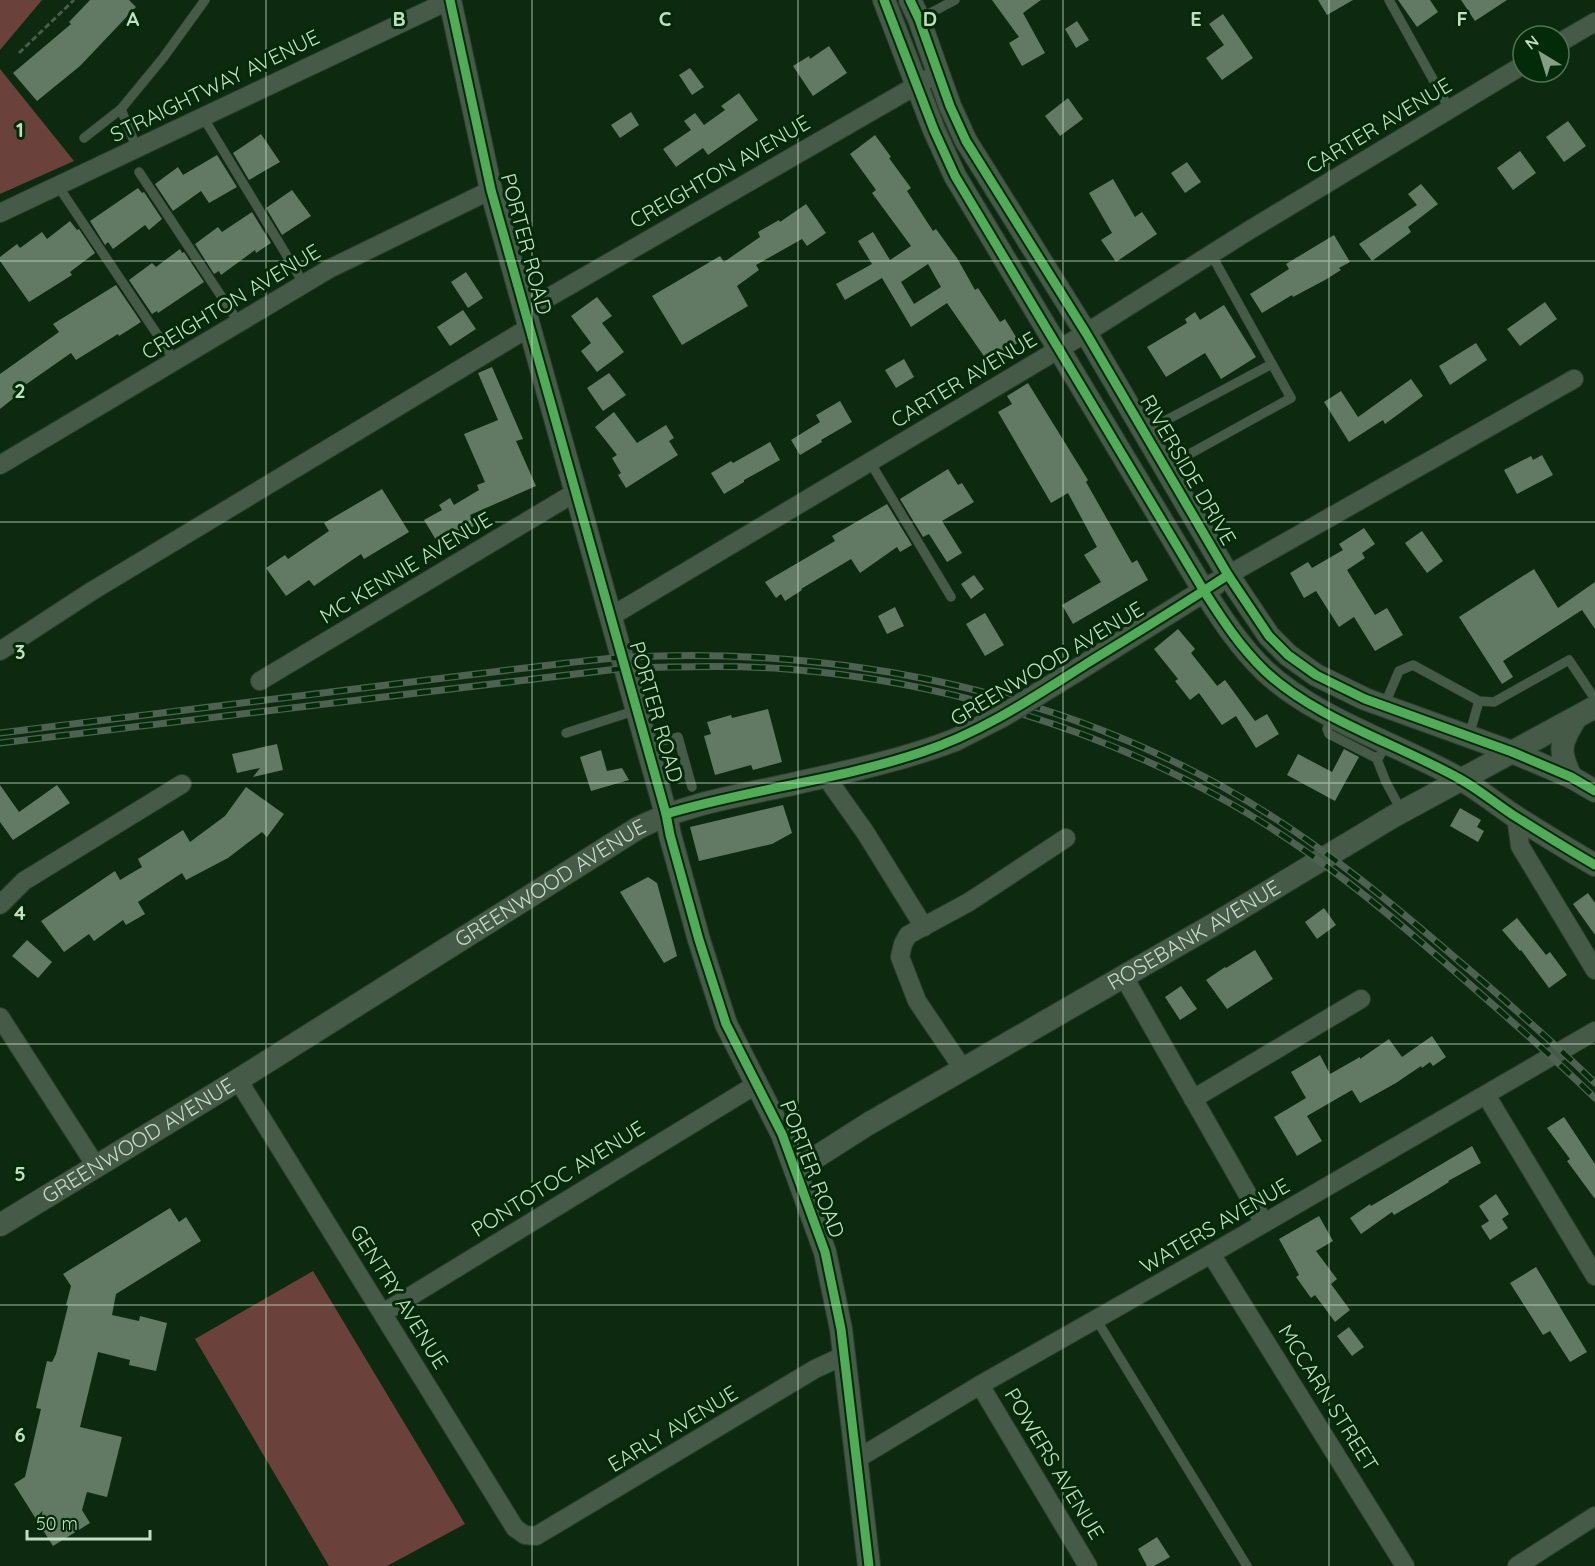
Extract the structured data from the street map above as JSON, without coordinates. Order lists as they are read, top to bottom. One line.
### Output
{"streets":{"street":["STRAIGHTWAY AVENUE","CARTER AVENUE","CREIGHTON AVENUE","PORTER ROAD","RIVERSIDE DRIVE","MC KENNIE AVENUE","GREENWOOD AVENUE","ROSEBANK AVENUE","PONTOTOC AVENUE","WATERS AVENUE","GENTRY AVENUE","MCCARN STREET","EARLY AVENUE","POWERS AVENUE"]},"crossings":[["STRAIGHTWAY AVENUE","PORTER ROAD"],["CARTER AVENUE","PORTER ROAD"],["CARTER AVENUE","RIVERSIDE DRIVE"],["CREIGHTON AVENUE","PORTER ROAD"],["CREIGHTON AVENUE","RIVERSIDE DRIVE"],["PORTER ROAD","MC KENNIE AVENUE"],["PORTER ROAD","GREENWOOD AVENUE"],["PORTER ROAD","ROSEBANK AVENUE"],["PORTER ROAD","PONTOTOC AVENUE"],["PORTER ROAD","WATERS AVENUE"],["PORTER ROAD","EARLY AVENUE"],["RIVERSIDE DRIVE","GREENWOOD AVENUE"],["RIVERSIDE DRIVE","ROSEBANK AVENUE"],["GREENWOOD AVENUE","GENTRY AVENUE"],["PONTOTOC AVENUE","GENTRY AVENUE"],["WATERS AVENUE","MCCARN STREET"],["WATERS AVENUE","POWERS AVENUE"],["GENTRY AVENUE","EARLY AVENUE"]],"scale_bar":"50 m","north":"top left","grid":{"columns":["A","B","C","D","E","F"],"rows":["1","2","3","4","5","6"]}}
